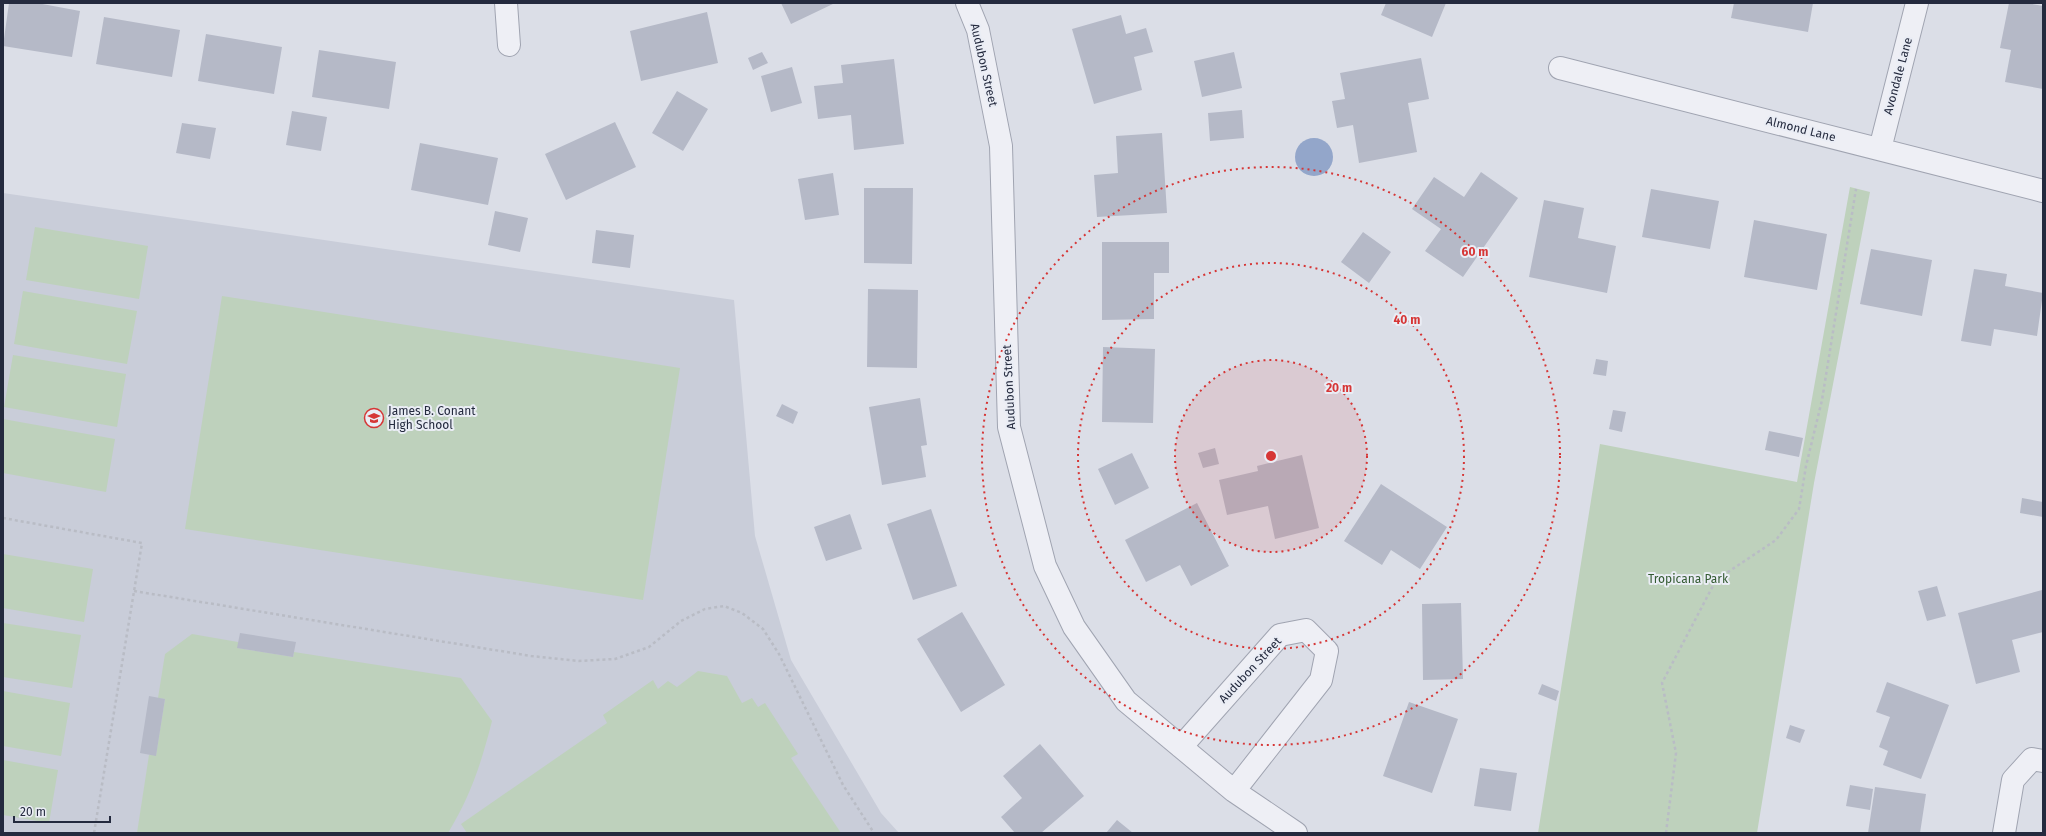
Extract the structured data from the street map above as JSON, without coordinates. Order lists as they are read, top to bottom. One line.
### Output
{"streets":{"street":["Audubon Street","Avondale Lane","Almond Lane"]},"crossings":[["Avondale Lane","Almond Lane"]],"parks":["Tropicana Park"],"places":{"school or university":["James B. Conant High School"]},"scale_bar":"20 m","rings":["60 m","40 m","20 m"]}
